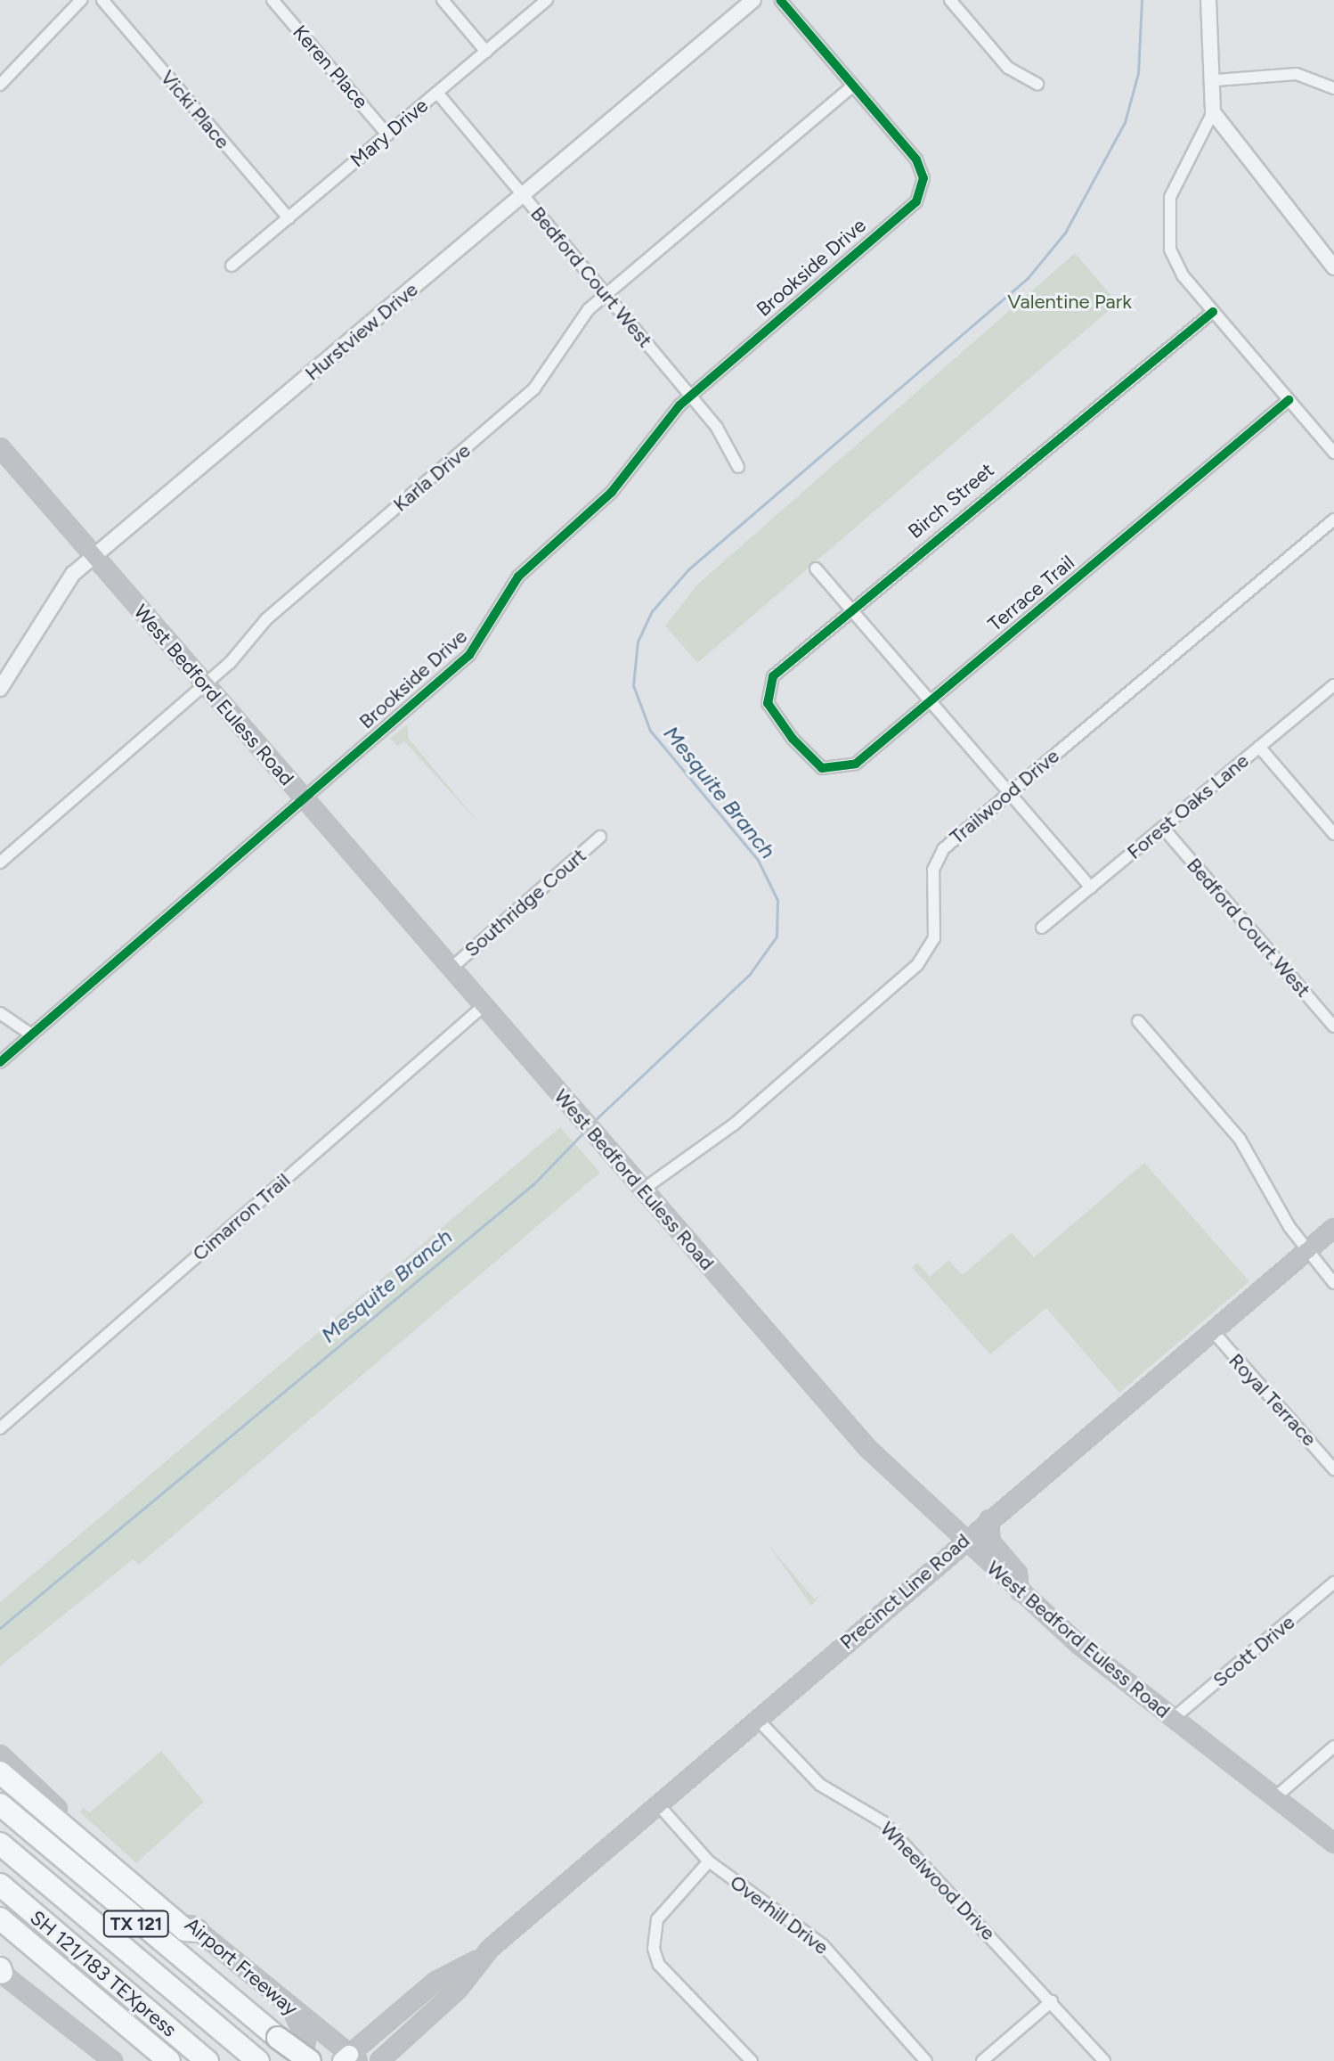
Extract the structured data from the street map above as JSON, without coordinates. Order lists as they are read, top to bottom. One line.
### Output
{"streets":{"highway":["TX 121","Airport Freeway","SH 121/183 TEXpress"],"main road":["West Bedford Euless Road","Precinct Line Road"],"street":["Keren Place","Vicki Place","Mary Drive","Brookside Drive","Bedford Court West","Hurstview Drive","Karla Drive","Birch Street","Terrace Trail","Trailwood Drive","Forest Oaks Lane","Southridge Court","Cimarron Trail","Royal Terrace","Scott Drive","Wheelwood Drive","Overhill Drive"]},"crossings":[["Keren Place","Mary Drive"],["Vicki Place","Mary Drive"],["Mary Drive","Bedford Court West"],["Brookside Drive","Bedford Court West"],["Brookside Drive","Karla Drive"],["Brookside Drive","West Bedford Euless Road"],["Bedford Court West","Hurstview Drive"],["Bedford Court West","Karla Drive"],["Bedford Court West","Forest Oaks Lane"],["Hurstview Drive","West Bedford Euless Road"],["Karla Drive","West Bedford Euless Road"],["Birch Street","Terrace Trail"],["West Bedford Euless Road","Trailwood Drive"],["West Bedford Euless Road","Southridge Court"],["West Bedford Euless Road","Cimarron Trail"],["West Bedford Euless Road","Precinct Line Road"],["West Bedford Euless Road","Scott Drive"],["Royal Terrace","Precinct Line Road"],["Precinct Line Road","Wheelwood Drive"],["Precinct Line Road","Overhill Drive"],["Precinct Line Road","Airport Freeway"]],"water":["Mesquite Branch"],"parks":["Valentine Park"]}
